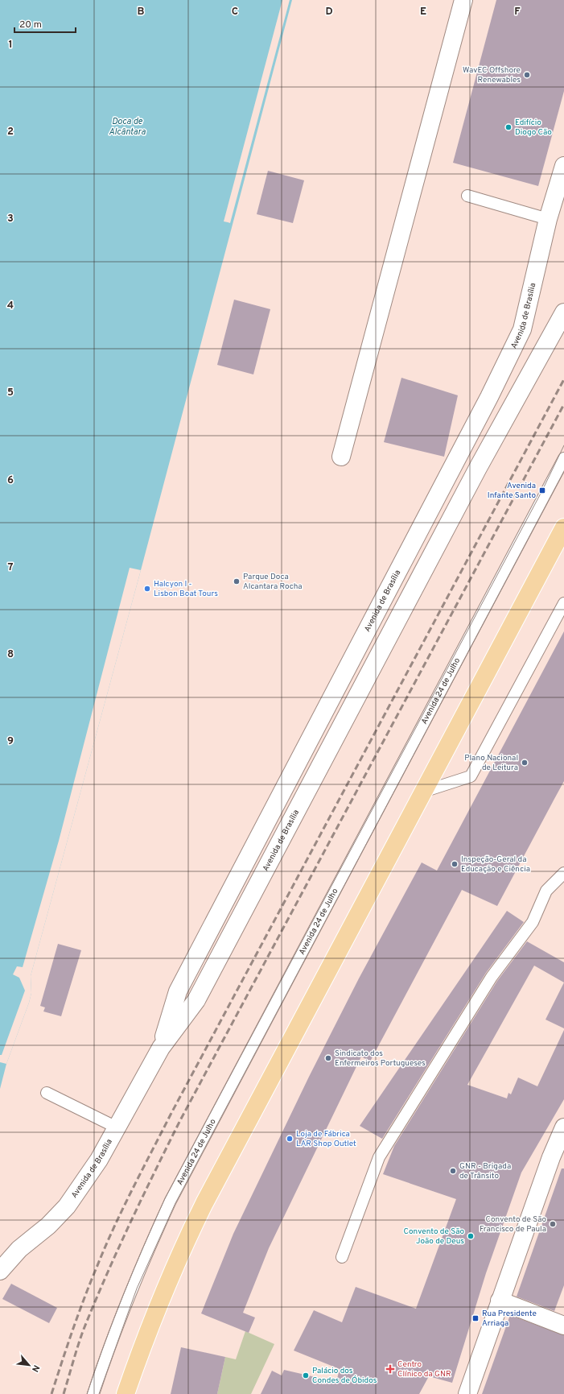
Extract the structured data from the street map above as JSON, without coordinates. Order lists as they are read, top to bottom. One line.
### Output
{"streets":{"street":["Avenida de Brasília"],"lane":["Avenida 24 de Julho"]},"water":["Doca de Alcântara"],"places":{"other":["WavEC Offshore Renewables","Edifício Diogo Cão","Parque Doca Alcantara Rocha","Halcyon I - Lisbon Boat Tours","Plano Nacional de Leitura","Inspeção-Geral da Educação e Ciência","Sindicato dos Enfermeiros Portugueses","Loja de Fábrica LAR Shop Outlet","GNR - Brigada de Trânsito","Convento de São Francisco de Paula","Convento de São João de Deus","Palácio dos Condes de Óbidos"],"transit":["Avenida Infante Santo","Rua Presidente Arriaga"],"health":["Centro Clínico da GNR"]},"scale_bar":"20 m","north":"bottom right","grid":{"columns":["B","C","D","E","F"],"rows":["1","2","3","4","5","6","7","8","9"]}}
